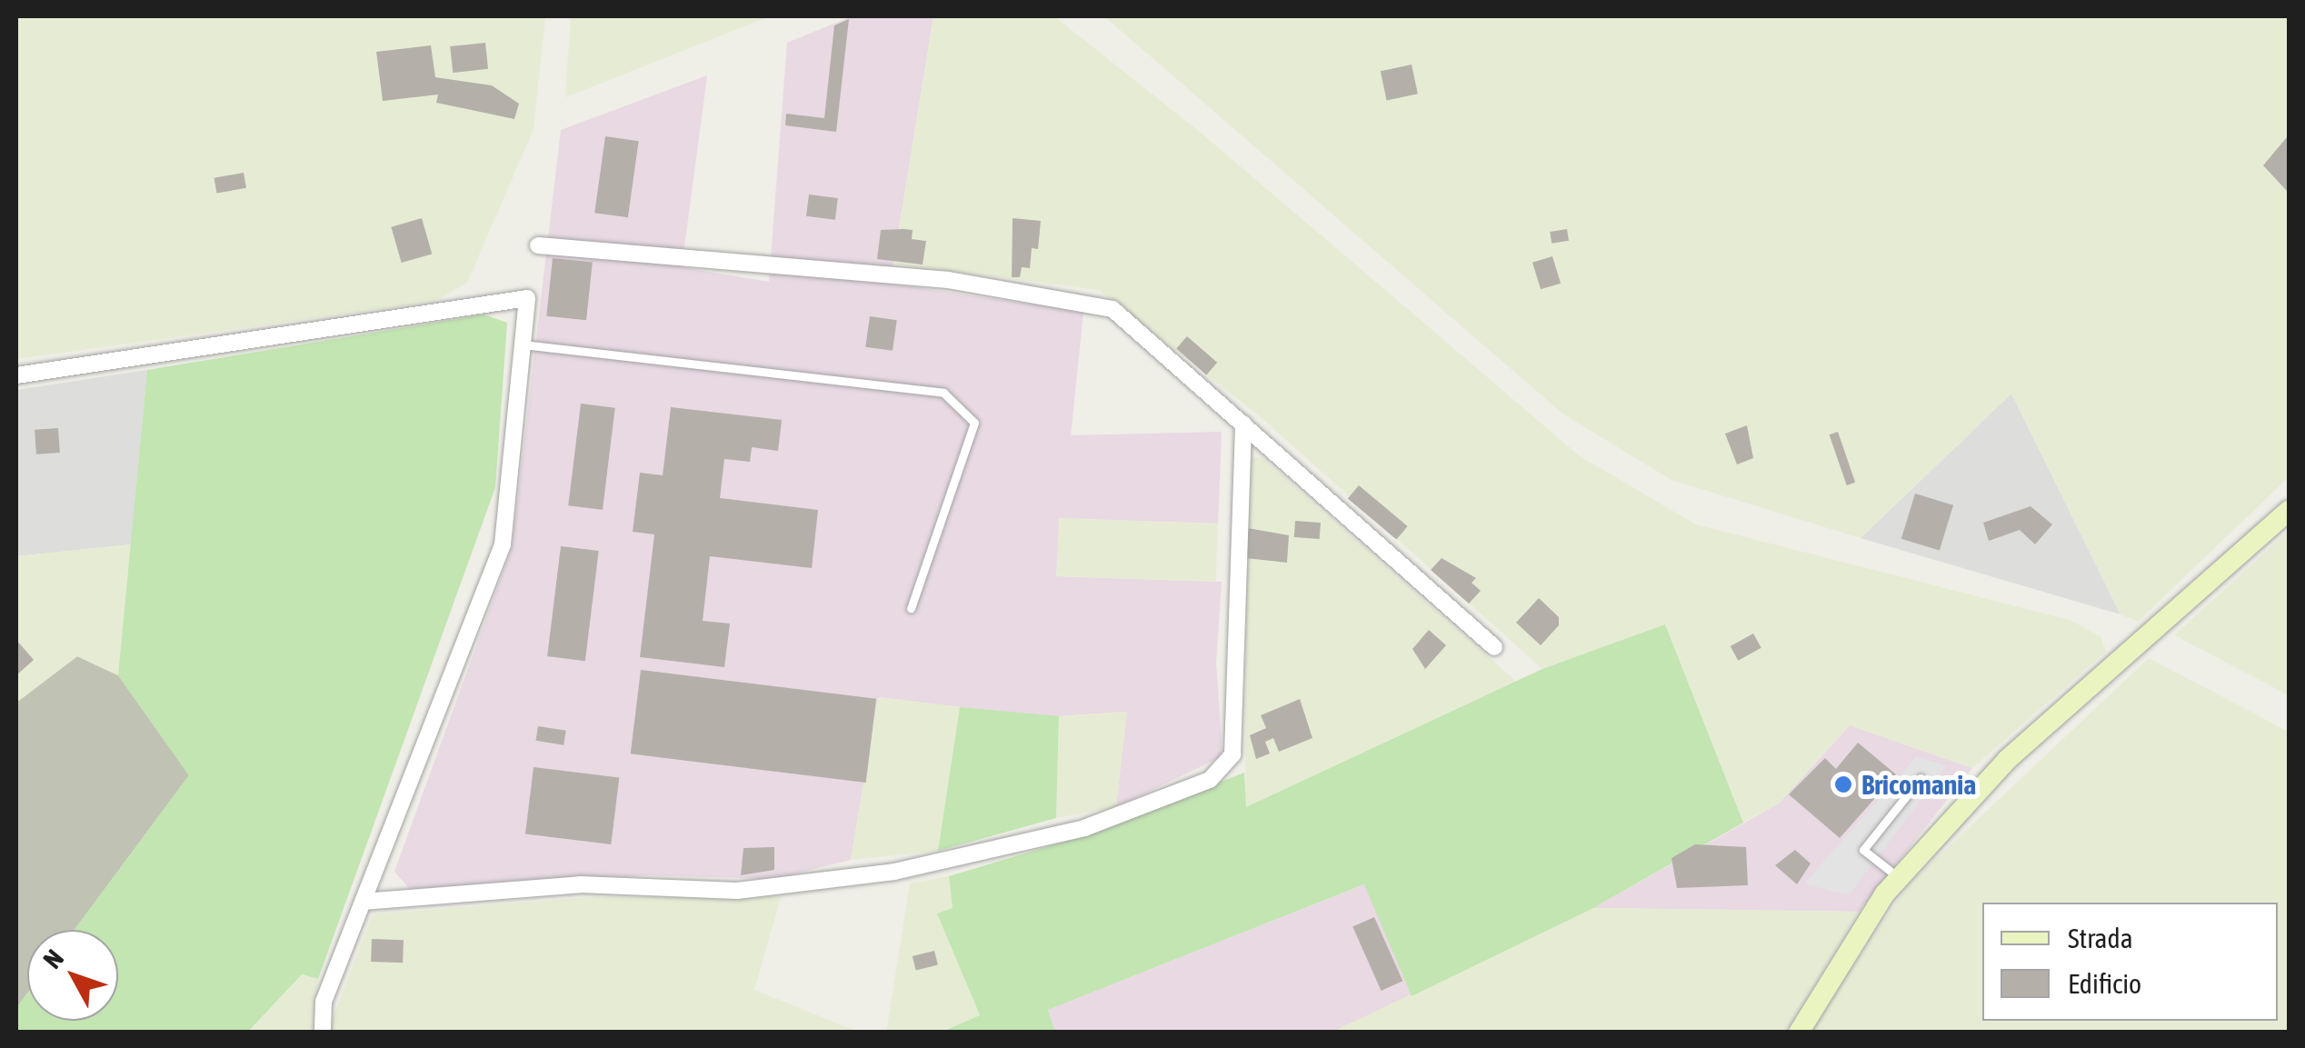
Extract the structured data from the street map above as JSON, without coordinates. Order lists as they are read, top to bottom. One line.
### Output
{"places":["Bricomania"],"legend":["Strada","Edificio"],"north":"top left"}
